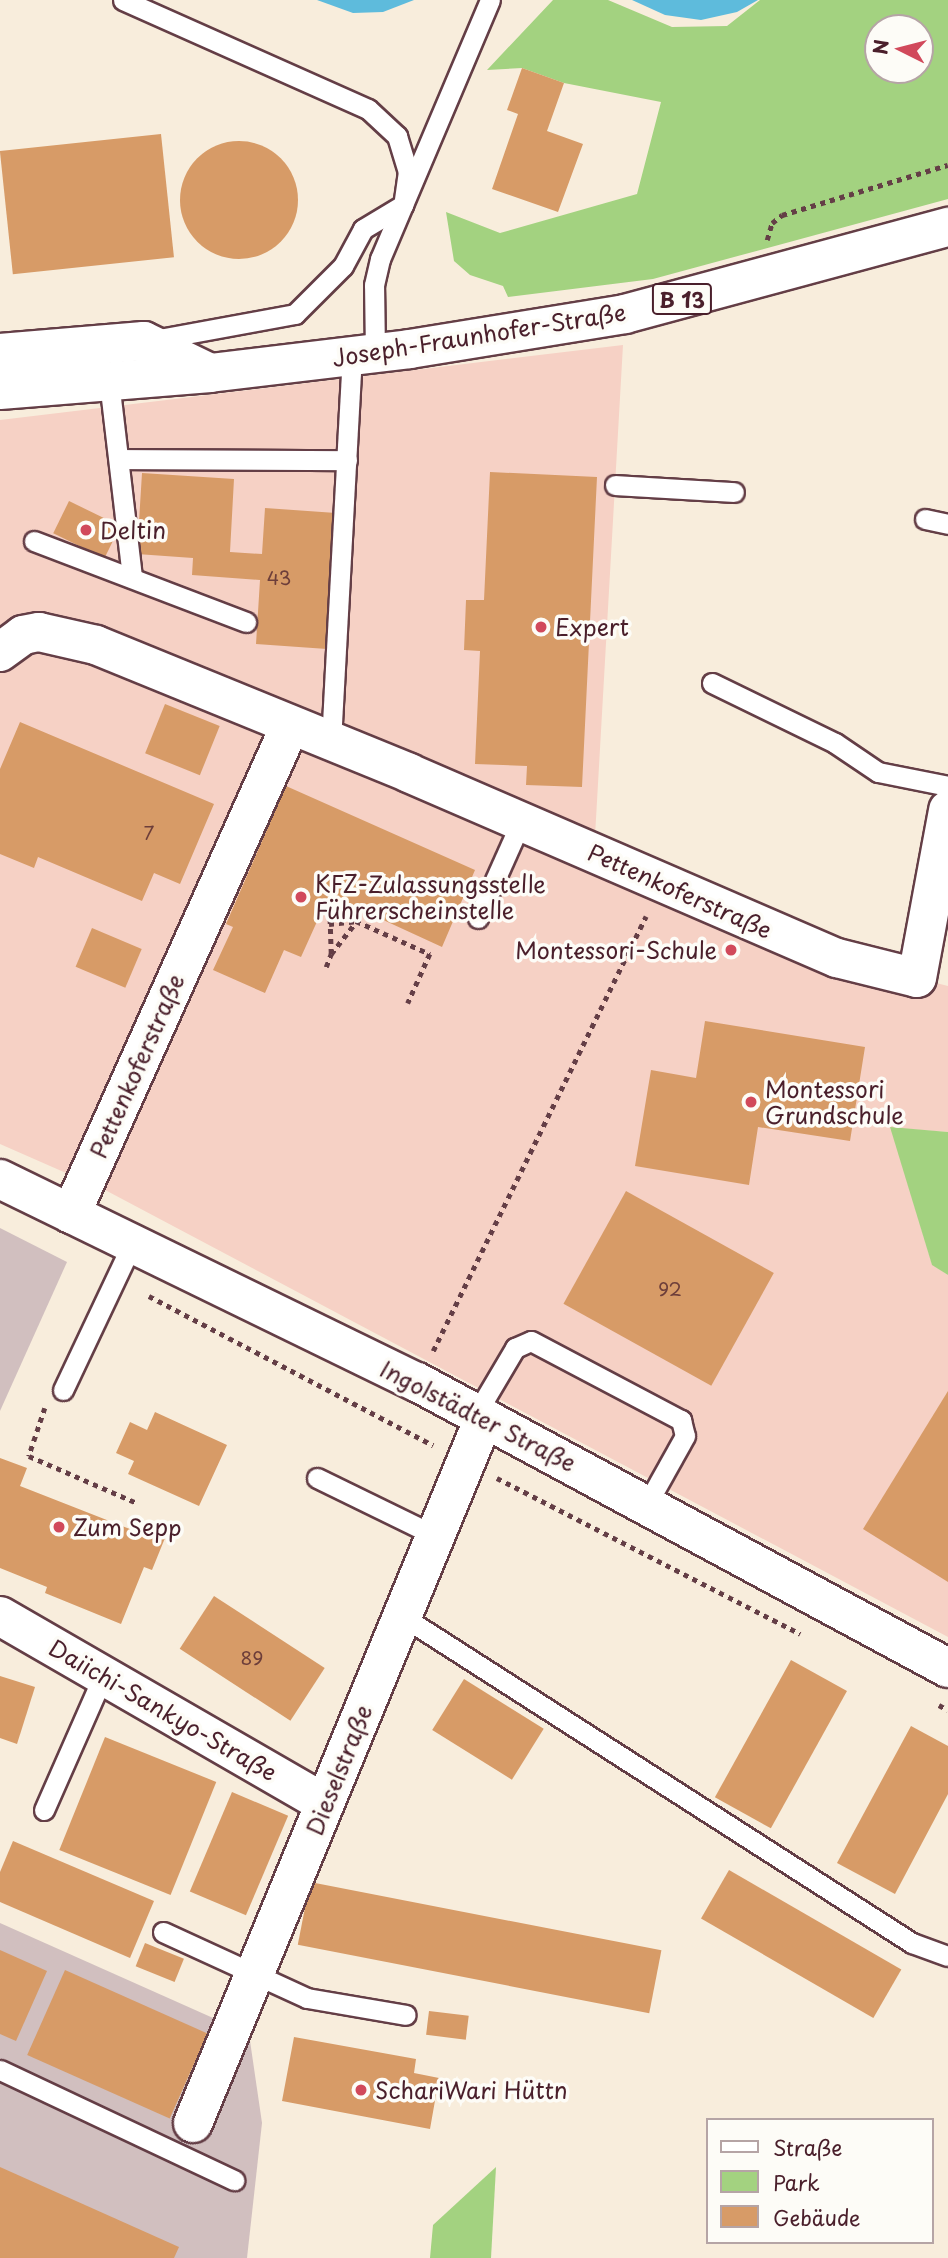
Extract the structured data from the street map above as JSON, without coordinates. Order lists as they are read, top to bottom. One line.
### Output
{"streets":{"street":["B 13","Joseph-Fraunhofer-Straße","Pettenkoferstraße","Ingolstädter Straße","Daiichi-Sankyo-Straße","Dieselstraße"]},"crossings":[["Pettenkoferstraße","Ingolstädter Straße"],["Ingolstädter Straße","Dieselstraße"],["Daiichi-Sankyo-Straße","Dieselstraße"]],"places":["Deltin","Expert","KFZ-Zulassungsstelle Führerscheinstelle","Montessori-Schule","Montessori Grundschule","Zum Sepp","SchariWari Hüttn"],"house_numbers":["43","7","92","89"],"legend":["Straße","Park","Gebäude"],"north":"left"}
